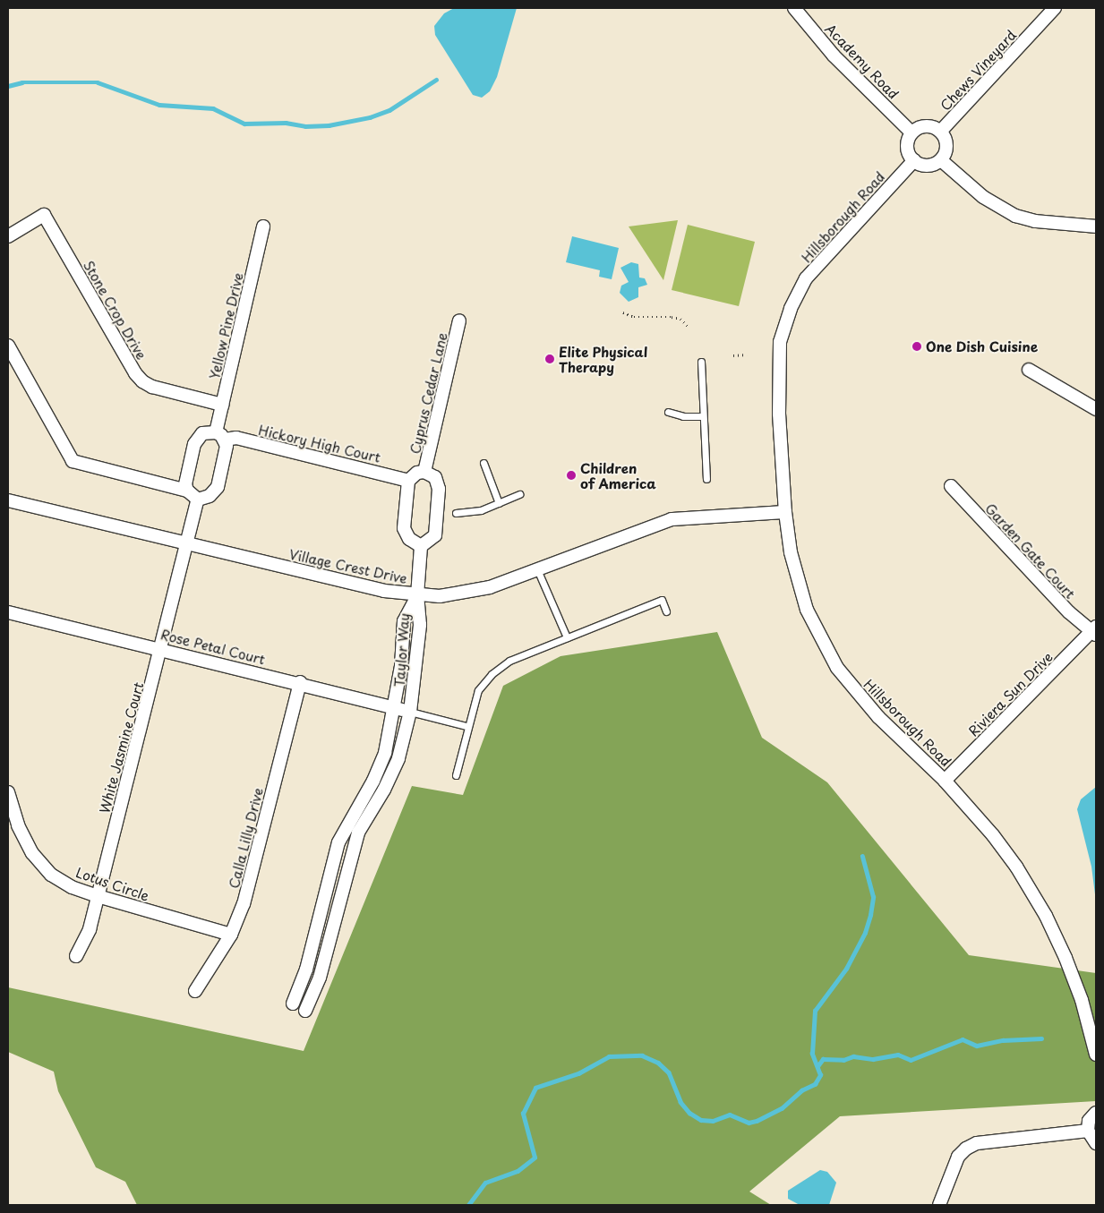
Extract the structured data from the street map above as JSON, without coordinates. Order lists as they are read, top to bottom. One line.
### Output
{"streets":{"street":["Academy Road","Chews Vineyard","Hillsborough Road","Stone Crop Drive","Yellow Pine Drive","Cyprus Cedar Lane","Hickory High Court","Garden Gate Court","Village Crest Drive","Rose Petal Court","Taylor Way","Riviera Sun Drive","White Jasmine Court","Calla Lilly Drive","Lotus Circle"]},"crossings":[["Academy Road","Chews Vineyard"],["Academy Road","Hillsborough Road"],["Chews Vineyard","Hillsborough Road"],["Hillsborough Road","Village Crest Drive"],["Hillsborough Road","Riviera Sun Drive"],["Stone Crop Drive","Yellow Pine Drive"],["Yellow Pine Drive","Hickory High Court"],["Cyprus Cedar Lane","Hickory High Court"],["Garden Gate Court","Riviera Sun Drive"],["Village Crest Drive","Taylor Way"],["Village Crest Drive","White Jasmine Court"],["Rose Petal Court","Taylor Way"],["Rose Petal Court","White Jasmine Court"],["Rose Petal Court","Calla Lilly Drive"],["White Jasmine Court","Lotus Circle"],["Calla Lilly Drive","Lotus Circle"]],"places":["One Dish Cuisine","Elite Physical Therapy","Children of America"]}
